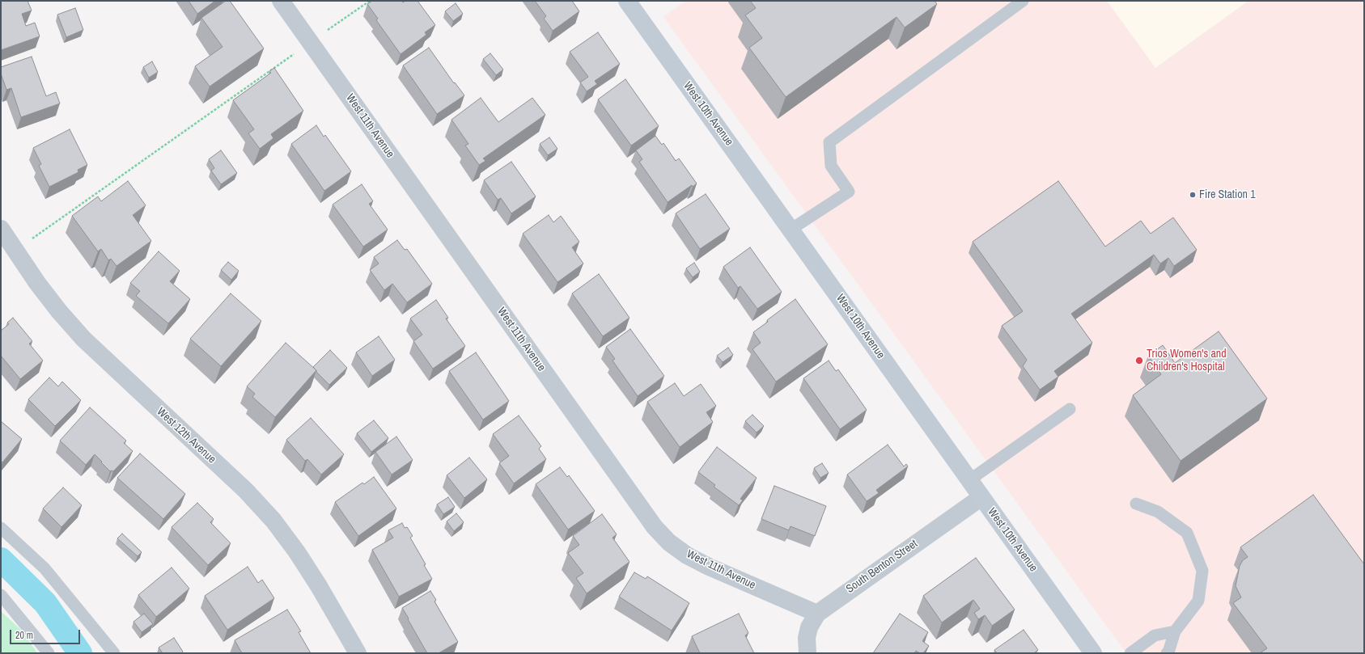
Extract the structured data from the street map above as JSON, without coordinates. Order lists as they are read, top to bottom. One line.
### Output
{"streets":{"main road":["West 10th Avenue"],"street":["West 11th Avenue","West 12th Avenue","South Benton Street"]},"crossings":[["West 10th Avenue","South Benton Street"],["West 11th Avenue","South Benton Street"]],"places":["Fire Station 1","Trios Women's and Children's Hospital"],"scale_bar":"20 m"}
